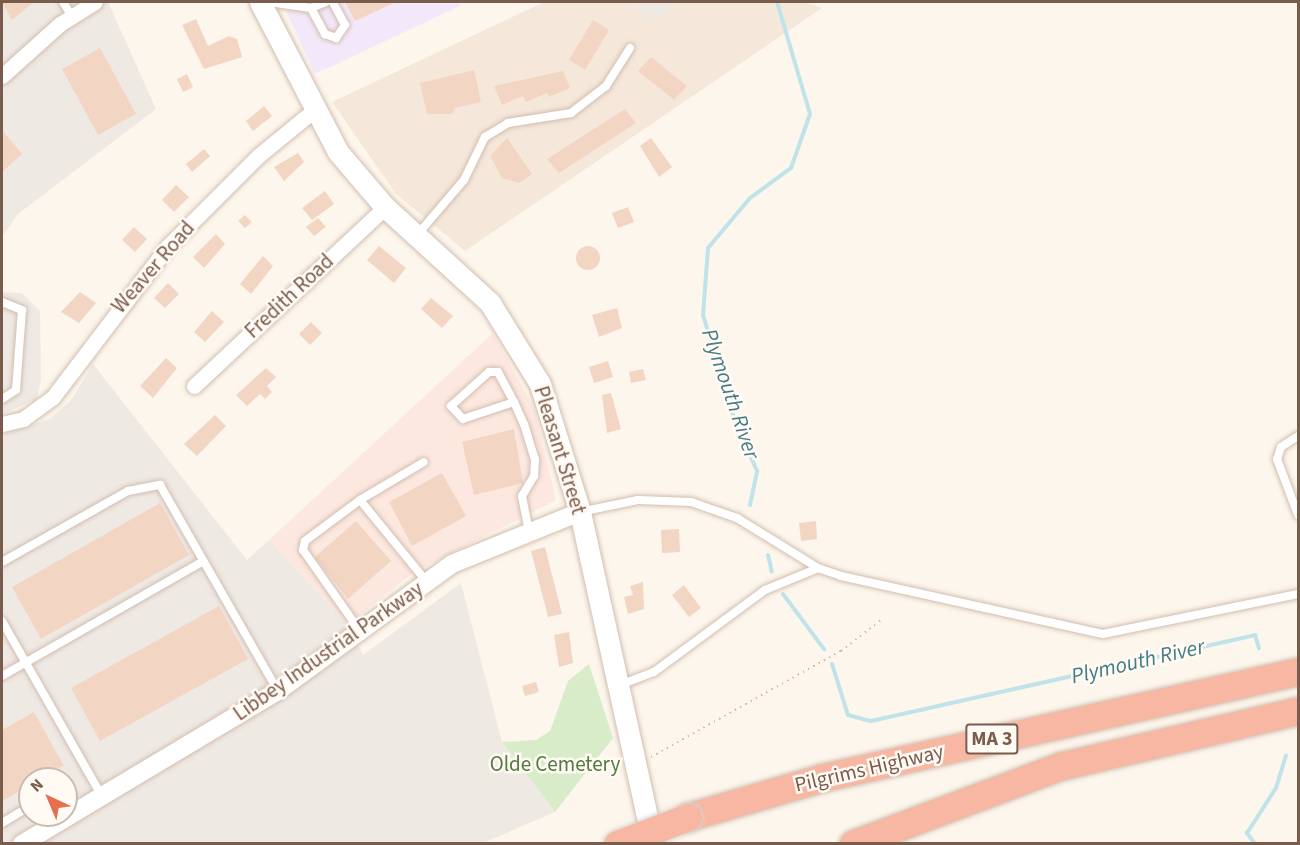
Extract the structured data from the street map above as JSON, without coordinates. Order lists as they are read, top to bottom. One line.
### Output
{"streets":{"highway":["MA 3","Pilgrims Highway"],"main road":["Pleasant Street"],"street":["Weaver Road","Fredith Road","Libbey Industrial Parkway"]},"crossings":[["Weaver Road","Pleasant Street"],["Fredith Road","Pleasant Street"],["Pleasant Street","Libbey Industrial Parkway"]],"water":["Plymouth River"],"parks":["Olde Cemetery"],"north":"top left"}
